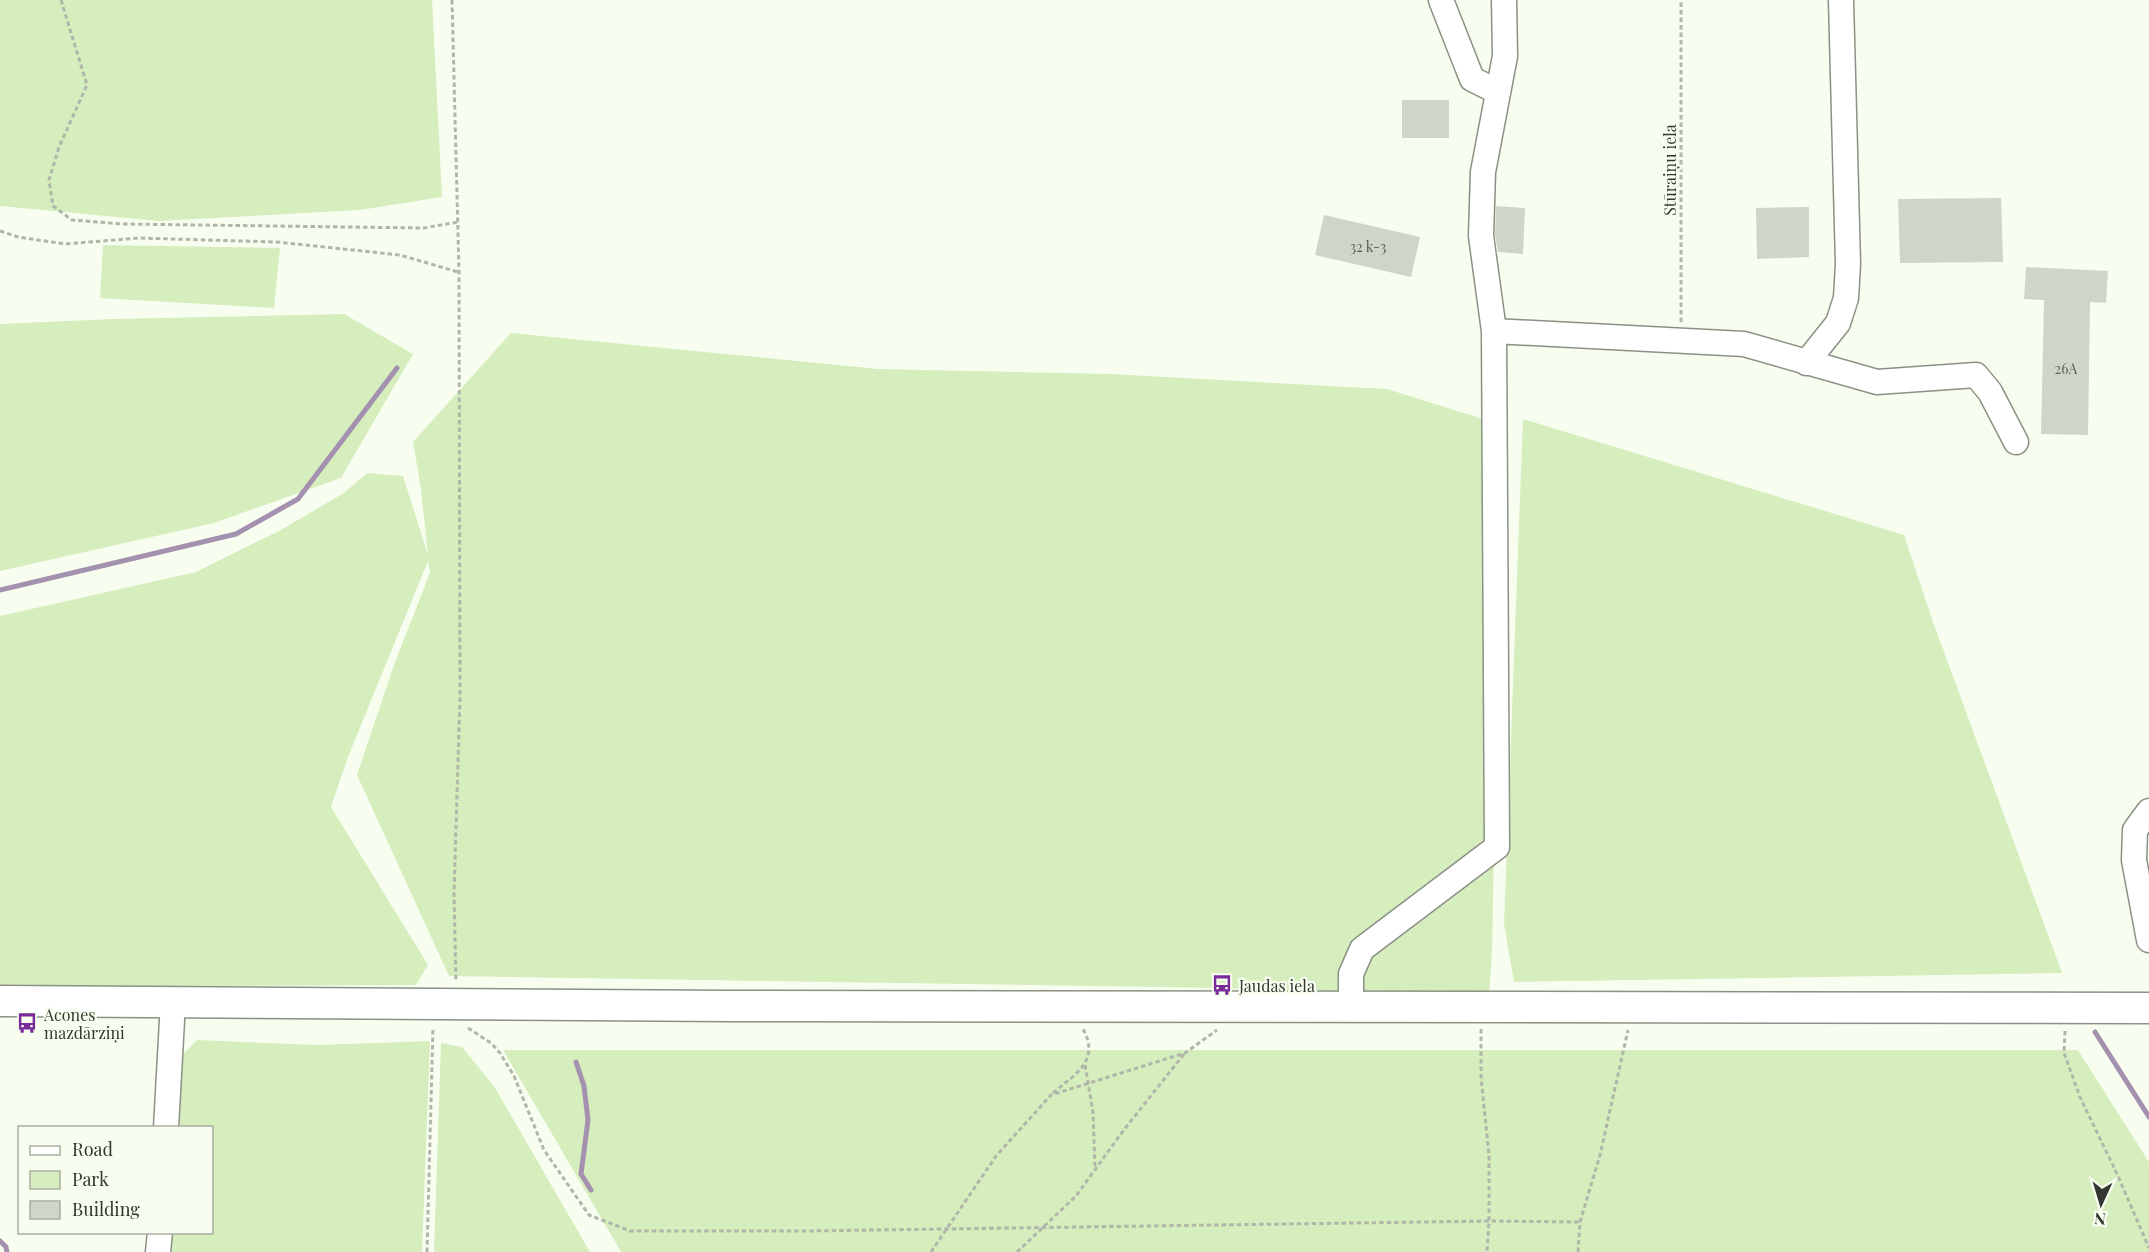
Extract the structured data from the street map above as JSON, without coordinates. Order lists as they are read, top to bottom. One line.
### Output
{"streets":{"path":["Stūraiņu iela"]},"places":{"bus stop":["Jaudas iela","Acones mazdārziņi"]},"house_numbers":["32 k-3","26A"],"legend":["Road","Park","Building"],"north":"bottom"}
